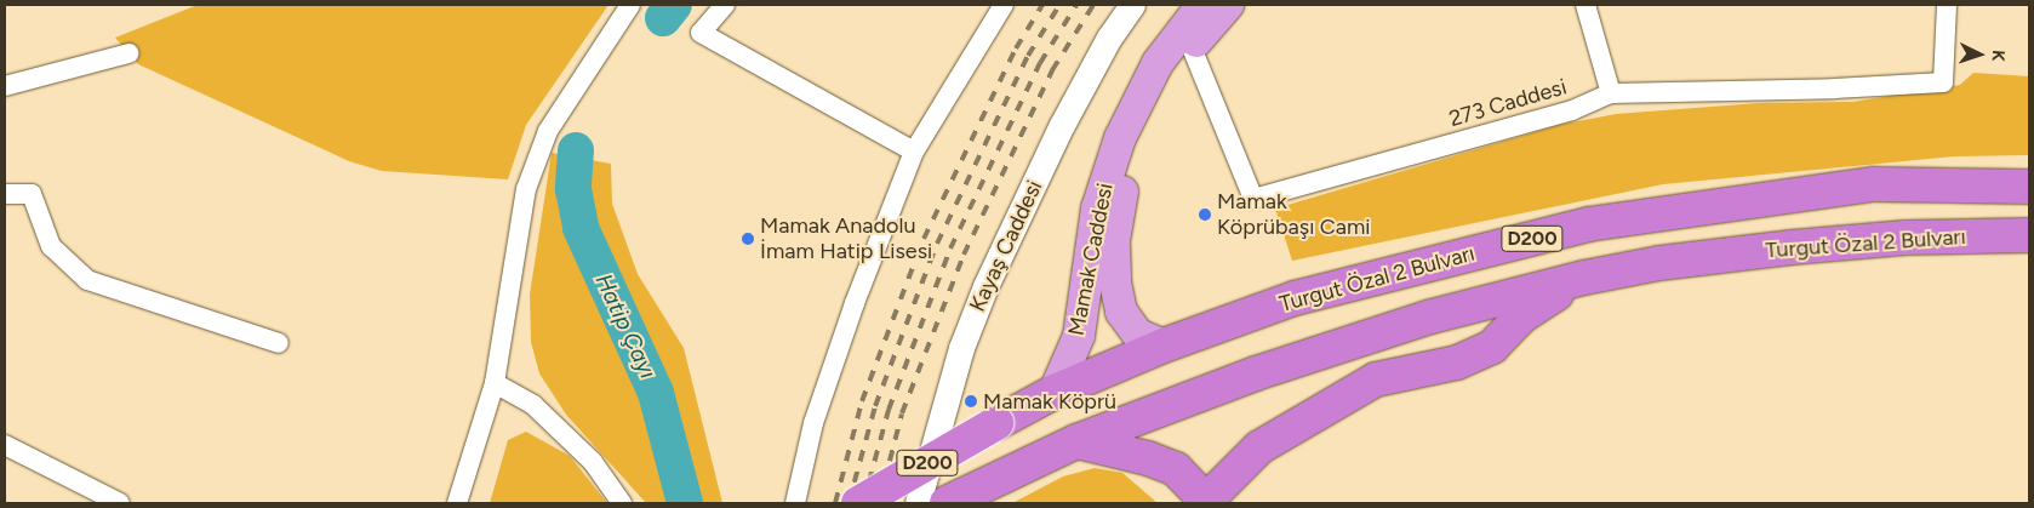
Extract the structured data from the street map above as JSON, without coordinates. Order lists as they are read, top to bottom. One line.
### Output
{"streets":{"highway":["D200","Turgut Özal 2 Bulvarı"],"main road":["Mamak Caddesi"],"street":["273 Caddesi","Kayaş Caddesi"]},"crossings":[["273 Caddesi","Mamak Caddesi"],["D200","Turgut Özal 2 Bulvarı"],["Turgut Özal 2 Bulvarı","Mamak Caddesi"]],"water":["Hatip Çayı"],"places":["Mamak Köprübaşı Cami","Mamak Anadolu İmam Hatip Lisesi","Mamak Köprü"],"north":"right"}
